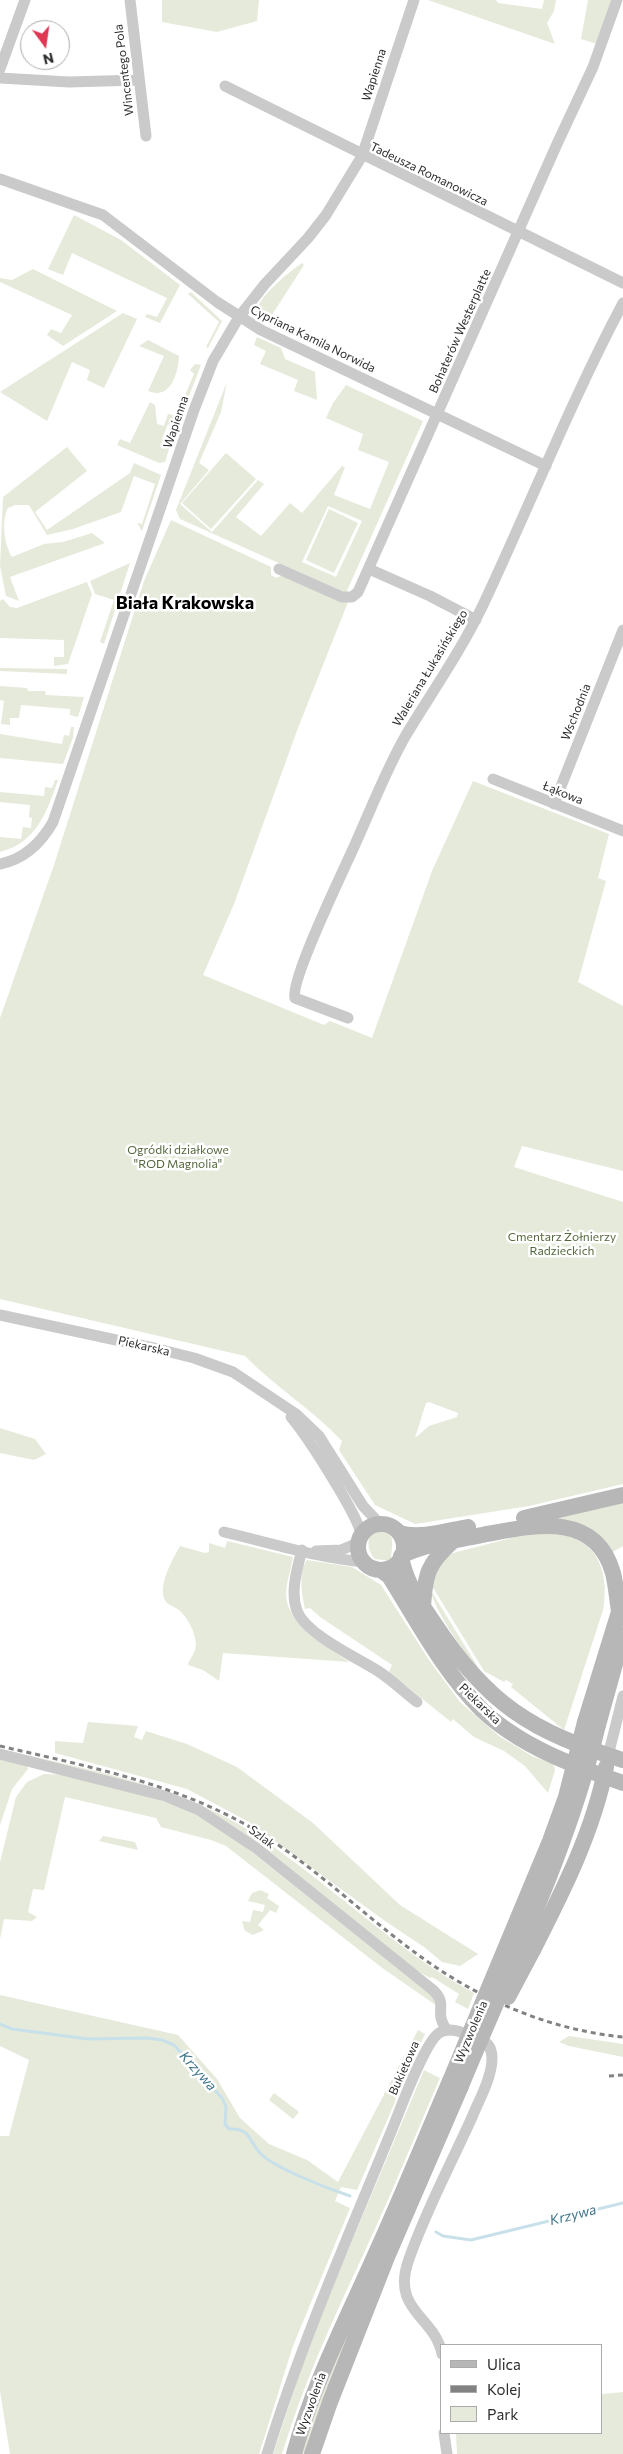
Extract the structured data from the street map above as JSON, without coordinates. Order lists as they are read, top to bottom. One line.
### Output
{"streets":{"main road":["Piekarska","Wyzwolenia"],"street":["Wincentego Pola","Wapienna","Tadeusza Romanowicza","Bohaterów Westerplatte","Cypriana Kamila Norwida","Waleriana Łukasińskiego","Wschodnia","Łąkowa","Szlak","Bukietowa"]},"crossings":[["Wapienna","Tadeusza Romanowicza"],["Wapienna","Cypriana Kamila Norwida"],["Tadeusza Romanowicza","Bohaterów Westerplatte"],["Bohaterów Westerplatte","Cypriana Kamila Norwida"],["Cypriana Kamila Norwida","Waleriana Łukasińskiego"],["Wschodnia","Łąkowa"],["Szlak","Bukietowa"]],"districts":["Biała Krakowska"],"water":["Krzywa"],"parks":["Ogródki działkowe \"ROD Magnolia\"","Cmentarz Żołnierzy Radzieckich"],"legend":["Ulica","Kolej","Park"],"north":"bottom"}
